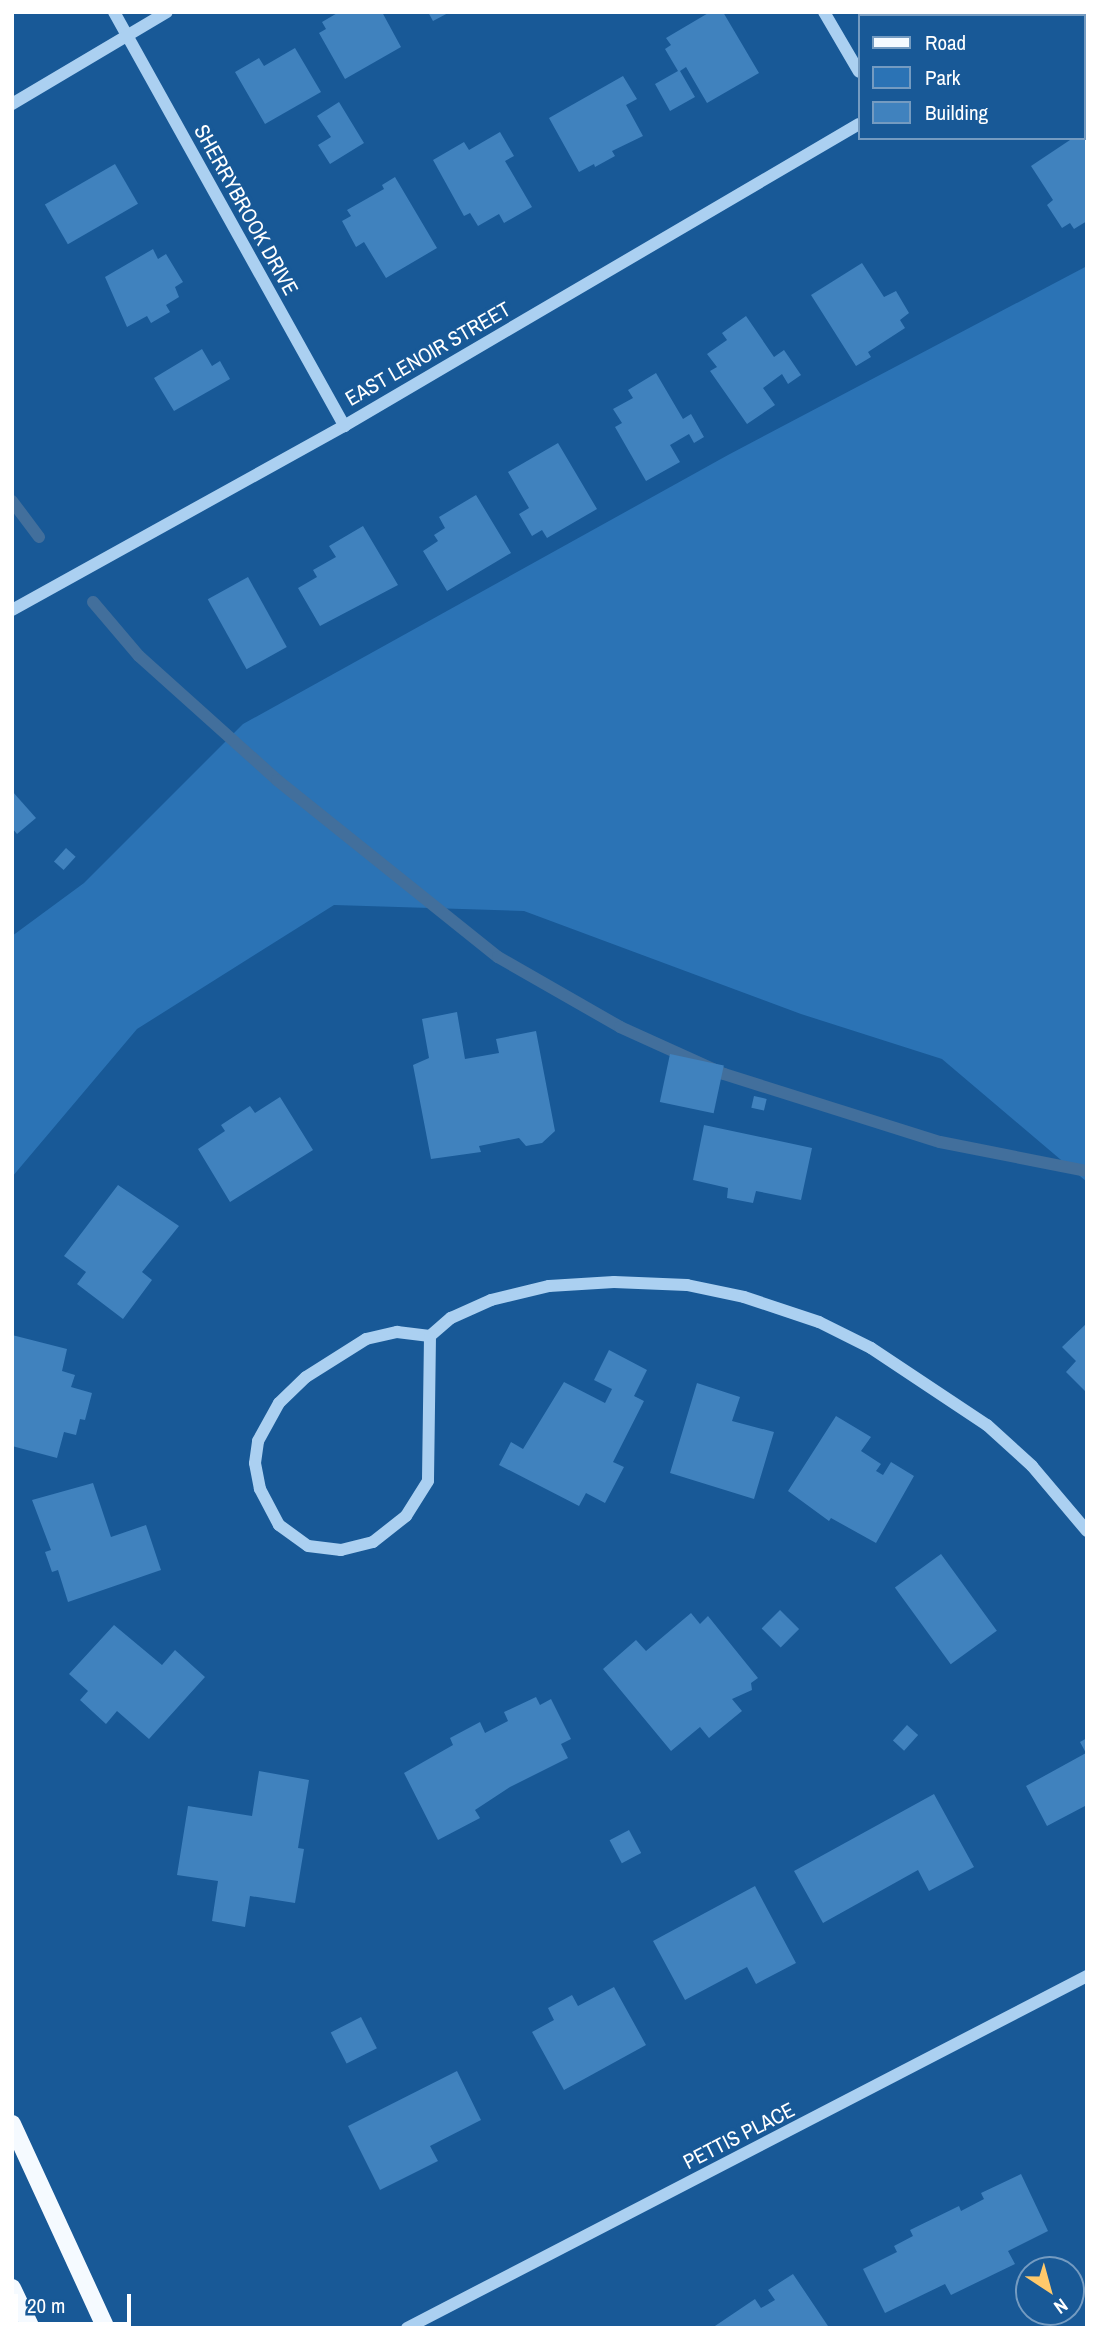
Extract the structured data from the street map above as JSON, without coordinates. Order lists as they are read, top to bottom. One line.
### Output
{"streets":{"street":["SHERRYBROOK DRIVE","EAST LENOIR STREET","PETTIS PLACE"]},"crossings":[["SHERRYBROOK DRIVE","EAST LENOIR STREET"]],"legend":["Road","Park","Building"],"scale_bar":"20 m","north":"bottom right"}
